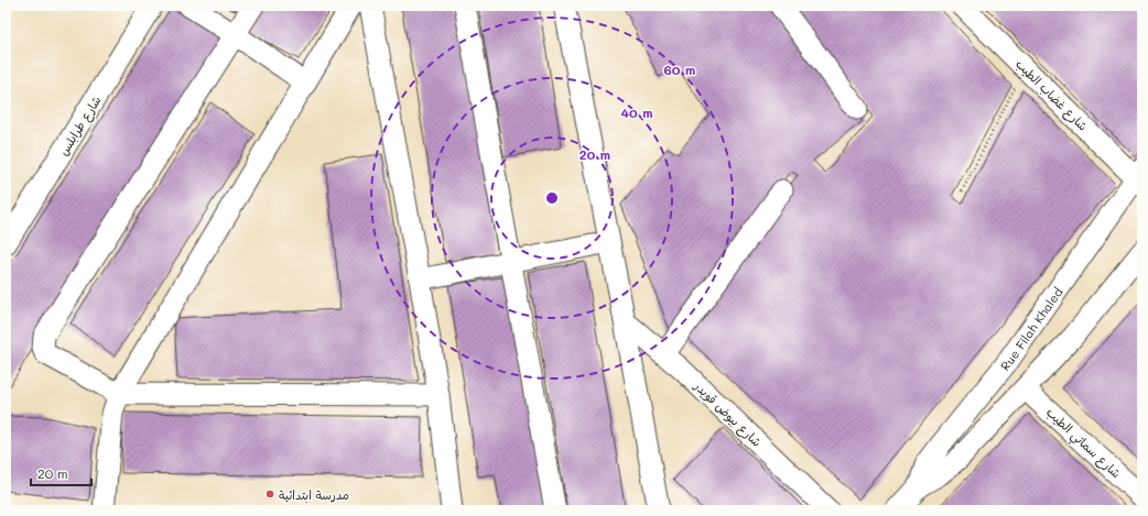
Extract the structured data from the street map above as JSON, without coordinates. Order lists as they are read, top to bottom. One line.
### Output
{"streets":{"street":["شارع غضاب الطيب","شارع طرابلس","Rue Filah Khaled","شارع بيوض قويدر","شارع سماتي الطيب"]},"crossings":[["شارع غضاب الطيب","Rue Filah Khaled"],["Rue Filah Khaled","شارع سماتي الطيب"]],"places":["مدرسة ابتدائية"],"scale_bar":"20 m","rings":["60 m","40 m","20 m"]}
